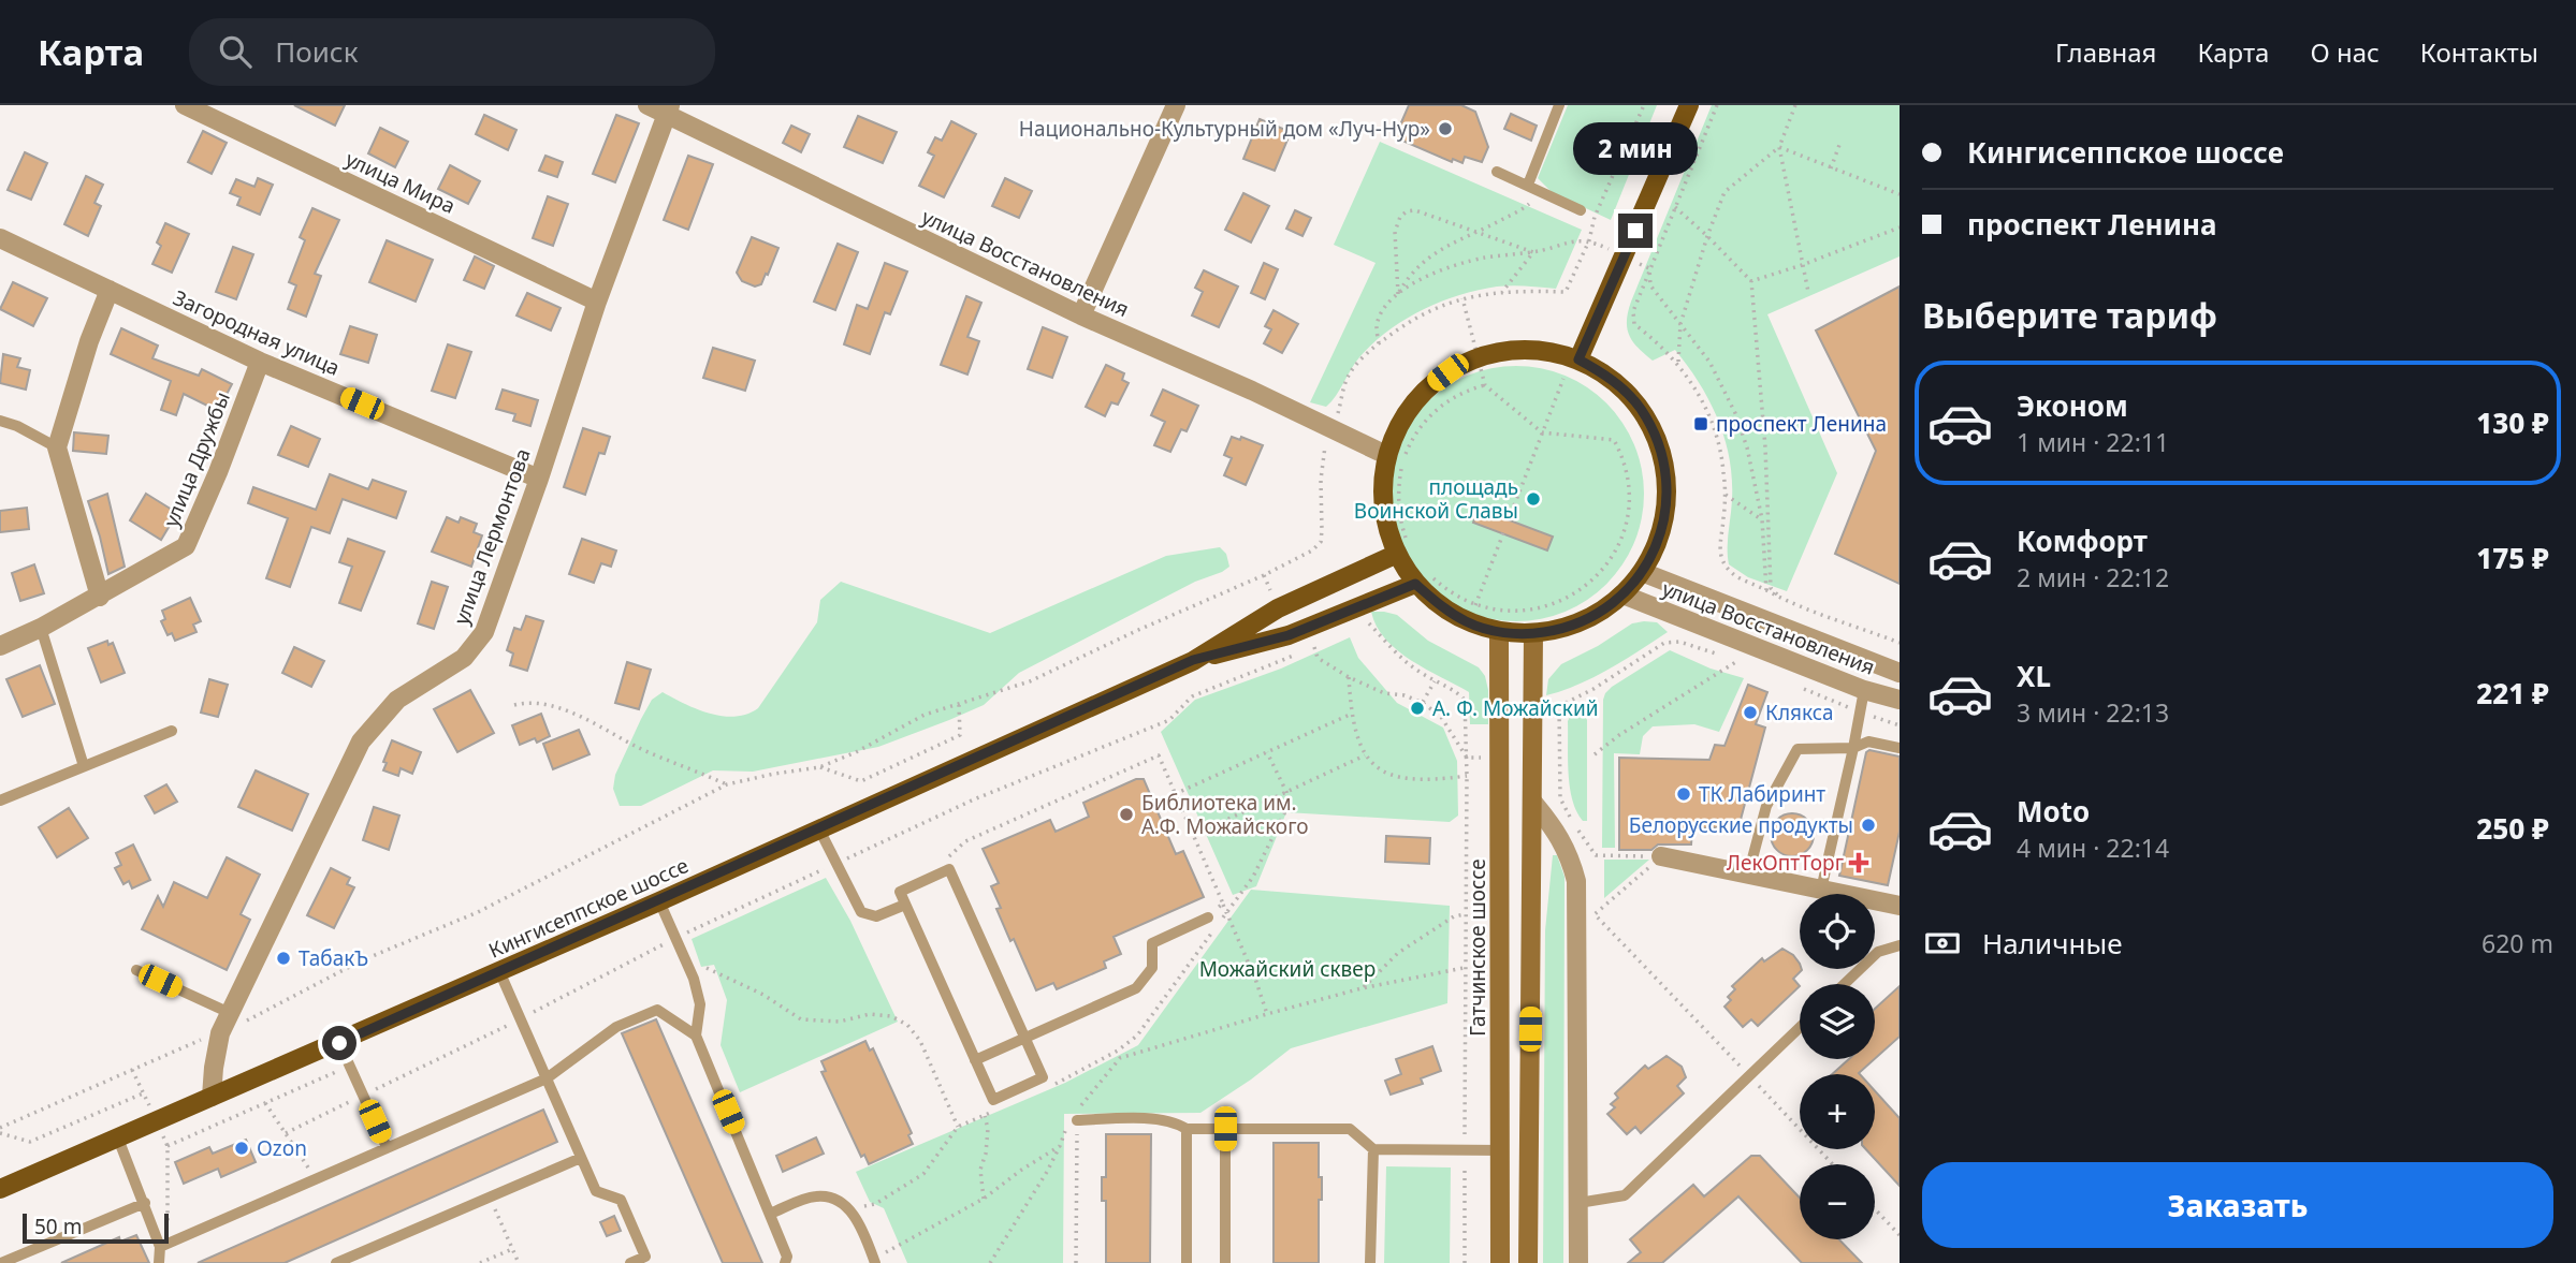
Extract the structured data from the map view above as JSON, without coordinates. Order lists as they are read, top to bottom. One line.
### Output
{"streets":{"main road":["Кингисеппское шоссе","Гатчинское шоссе"],"street":["улица Мира","улица Восстановления","Загородная улица","улица Дружбы","улица Лермонтова"]},"crossings":[["улица Мира","улица Лермонтова"],["улица Восстановления","улица Лермонтова"],["Загородная улица","улица Дружбы"],["Загородная улица","улица Лермонтова"],["улица Лермонтова","Кингисеппское шоссе"]],"parks":["Можайский сквер"],"places":{"other":["Национально-Культурный дом «Луч-Нур»","площадь Воинской Славы","А. Ф. Можайский","Клякса","ТК Лабиринт","Библиотека им. А.Ф. Можайского","Белорусские продукты","ТабакЪ","Ozon"],"transit":["проспект Ленина"],"health":["ЛекОптТорг"]},"scale_bar":"50 m","page":{"header":"Карта","search":"Поиск","nav":["Главная","Карта","О нас","Контакты"],"banner":["Кингисеппское шоссе","проспект Ленина"],"bubble":"2 мин","heading":"Выберите тариф","list":[{"name":"Эконом","note":"1 мин · 22:11","value":"130 ₽"},{"name":"Комфорт","note":"2 мин · 22:12","value":"175 ₽"},{"name":"XL","note":"3 мин · 22:13","value":"221 ₽"},{"name":"Moto","note":"4 мин · 22:14","value":"250 ₽"}],"map_buttons":["+","−"],"pay":["Наличные","620 m"],"buttons":"Заказать","scale":"50 m"}}
